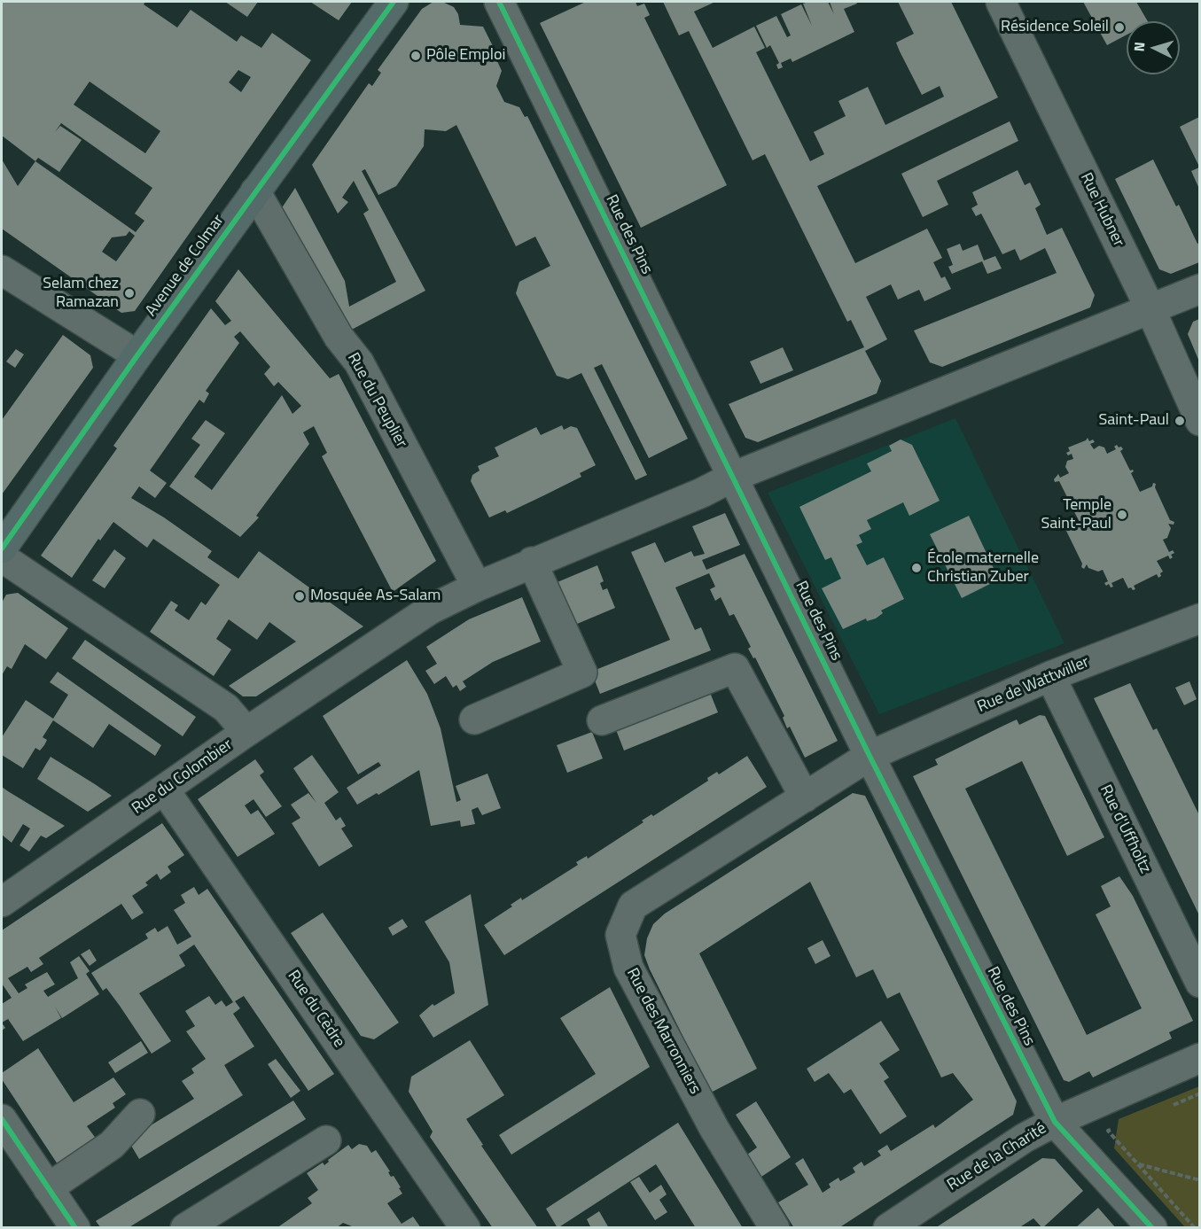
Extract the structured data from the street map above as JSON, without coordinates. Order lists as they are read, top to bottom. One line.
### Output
{"streets":{"main road":["Avenue de Colmar"],"street":["Rue Hubner","Rue des Pins","Rue du Peuplier","Rue de Wattwiller","Rue du Colombier","Rue d'Uffholtz","Rue du Cèdre","Rue des Marronniers","Rue de la Charité"]},"crossings":[["Rue des Pins","Rue de Wattwiller"],["Rue des Pins","Rue des Marronniers"],["Rue des Pins","Rue de la Charité"],["Avenue de Colmar","Rue du Peuplier"],["Rue de Wattwiller","Rue d'Uffholtz"],["Rue de Wattwiller","Rue des Marronniers"],["Rue du Colombier","Rue du Cèdre"]],"places":["Résidence Soleil","Pôle Emploi","Selam chez Ramazan","Saint-Paul","Temple Saint-Paul","École maternelle Christian Zuber","Mosquée As-Salam"],"north":"left"}
